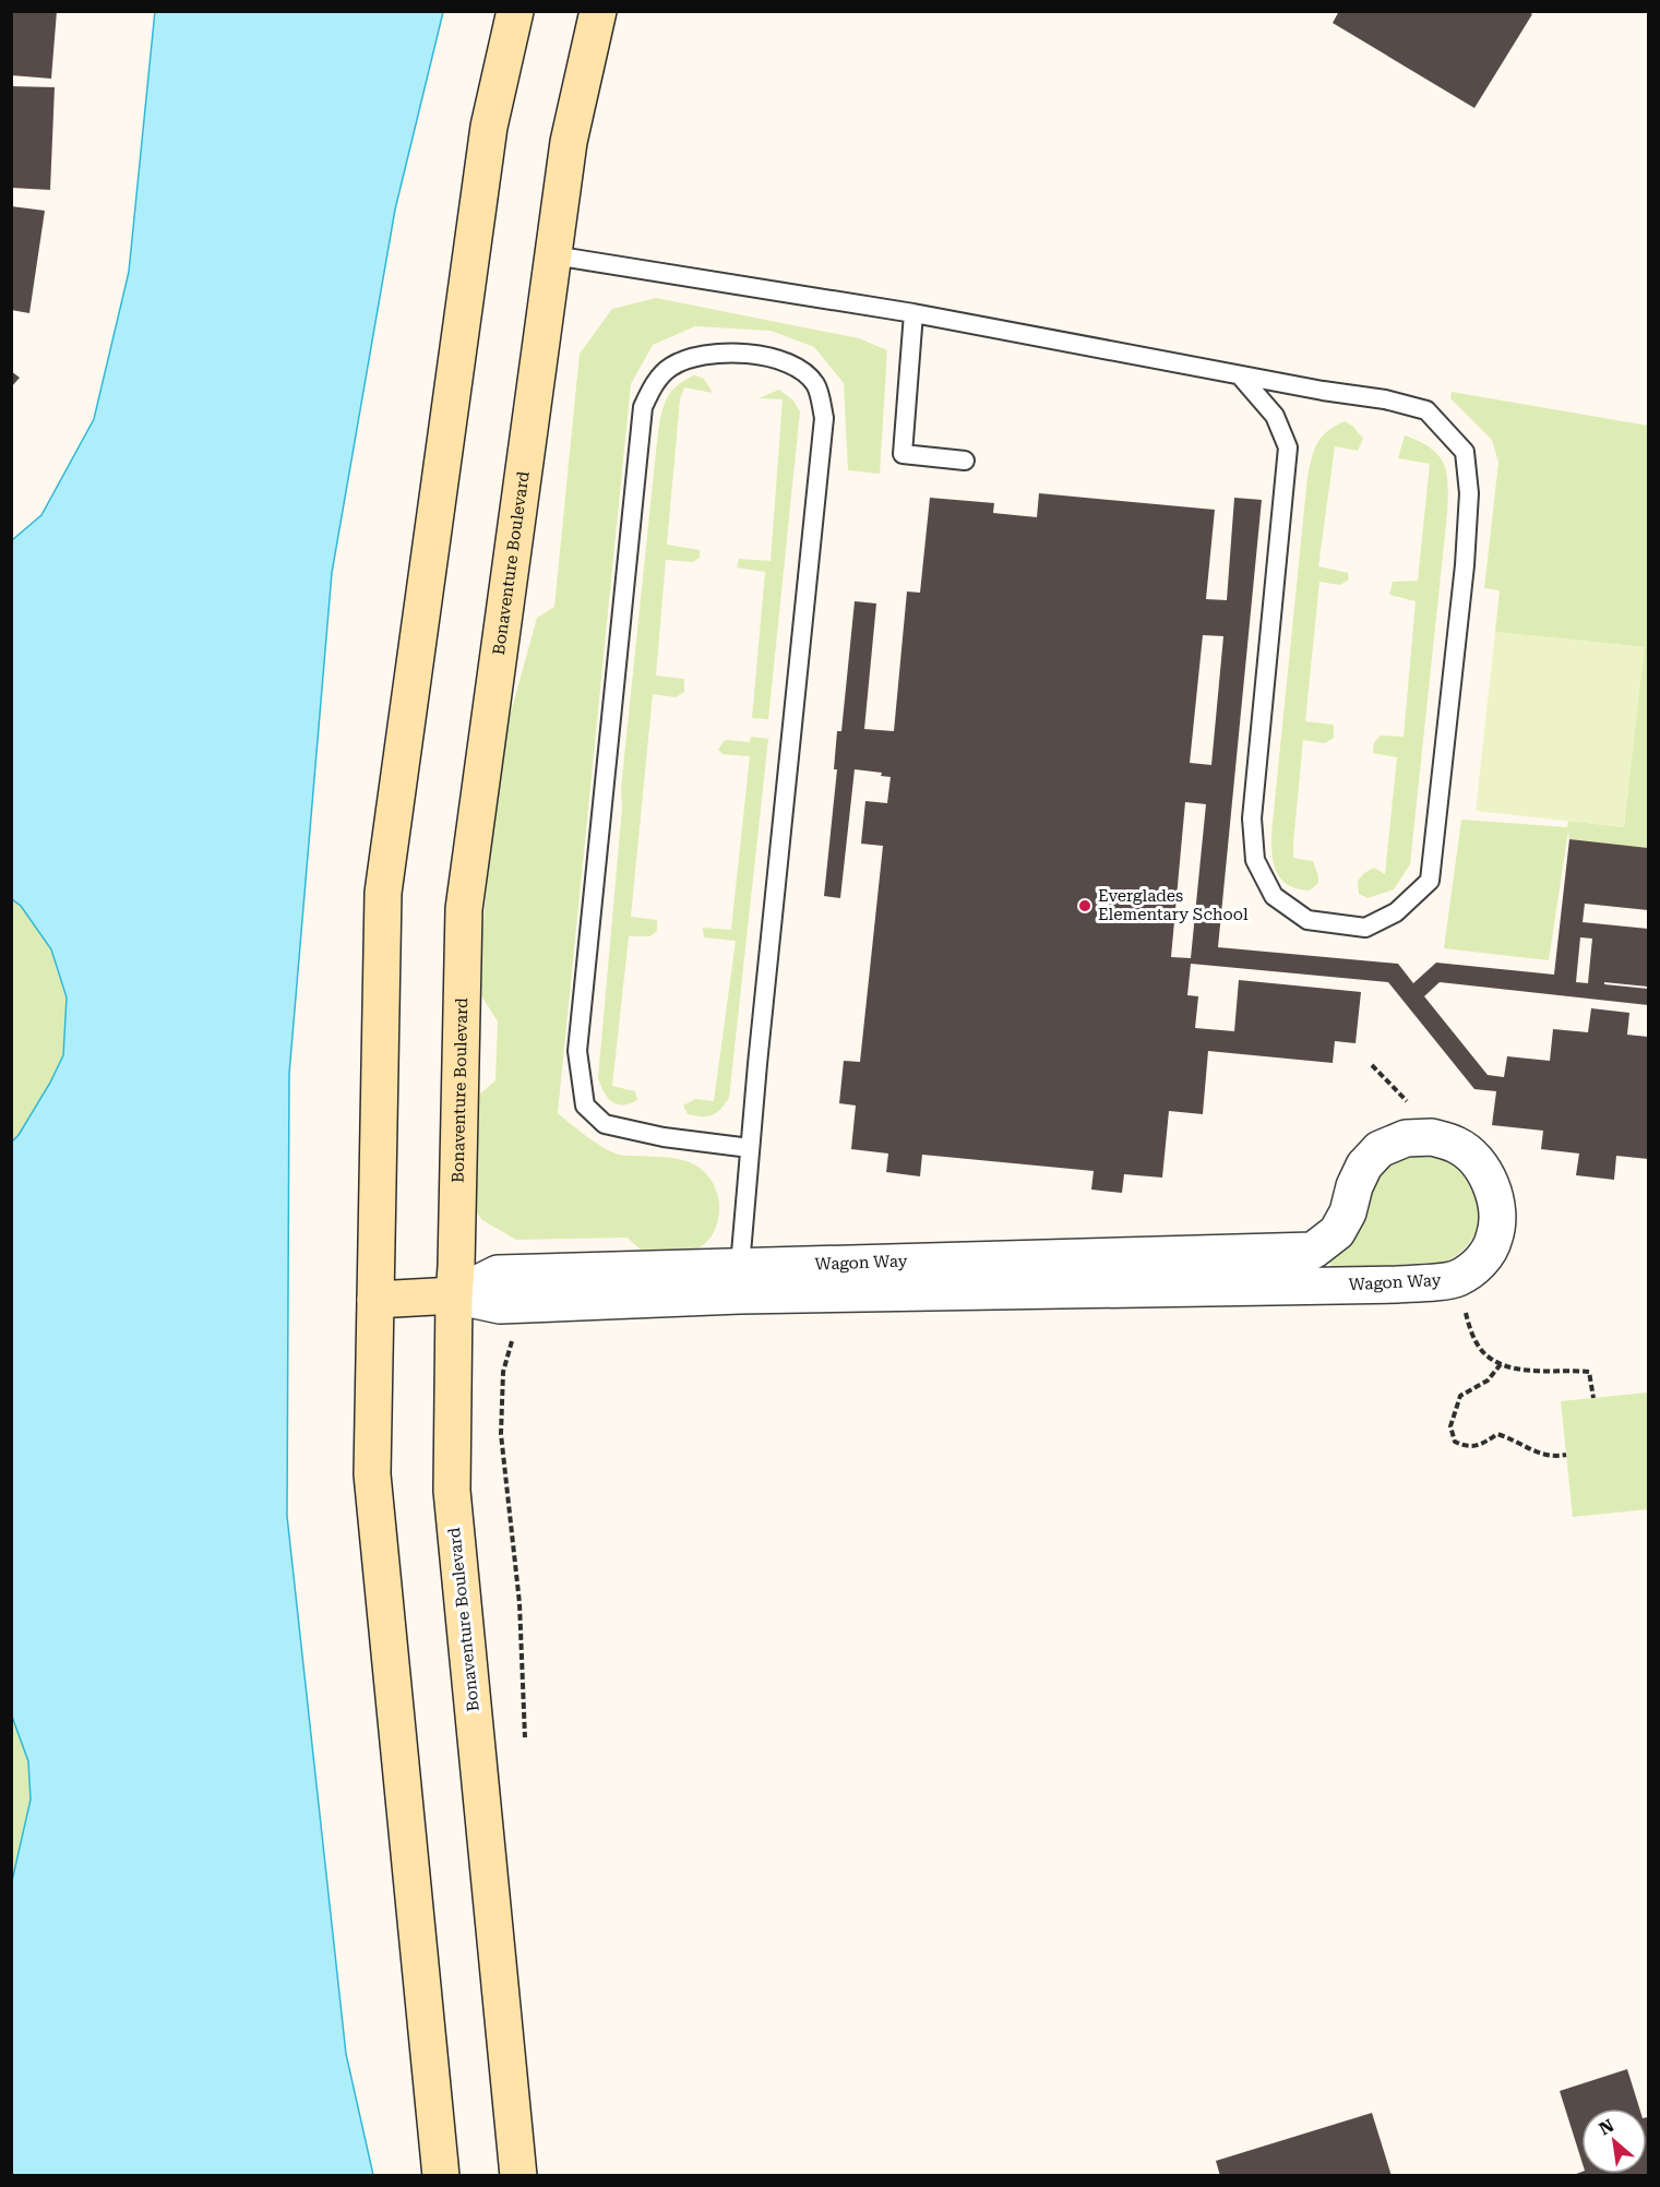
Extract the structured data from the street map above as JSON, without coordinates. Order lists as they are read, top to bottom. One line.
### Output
{"streets":{"main road":["Bonaventure Boulevard","Wagon Way"]},"crossings":[["Bonaventure Boulevard","Wagon Way"]],"places":["Everglades Elementary School"],"north":"top left"}
